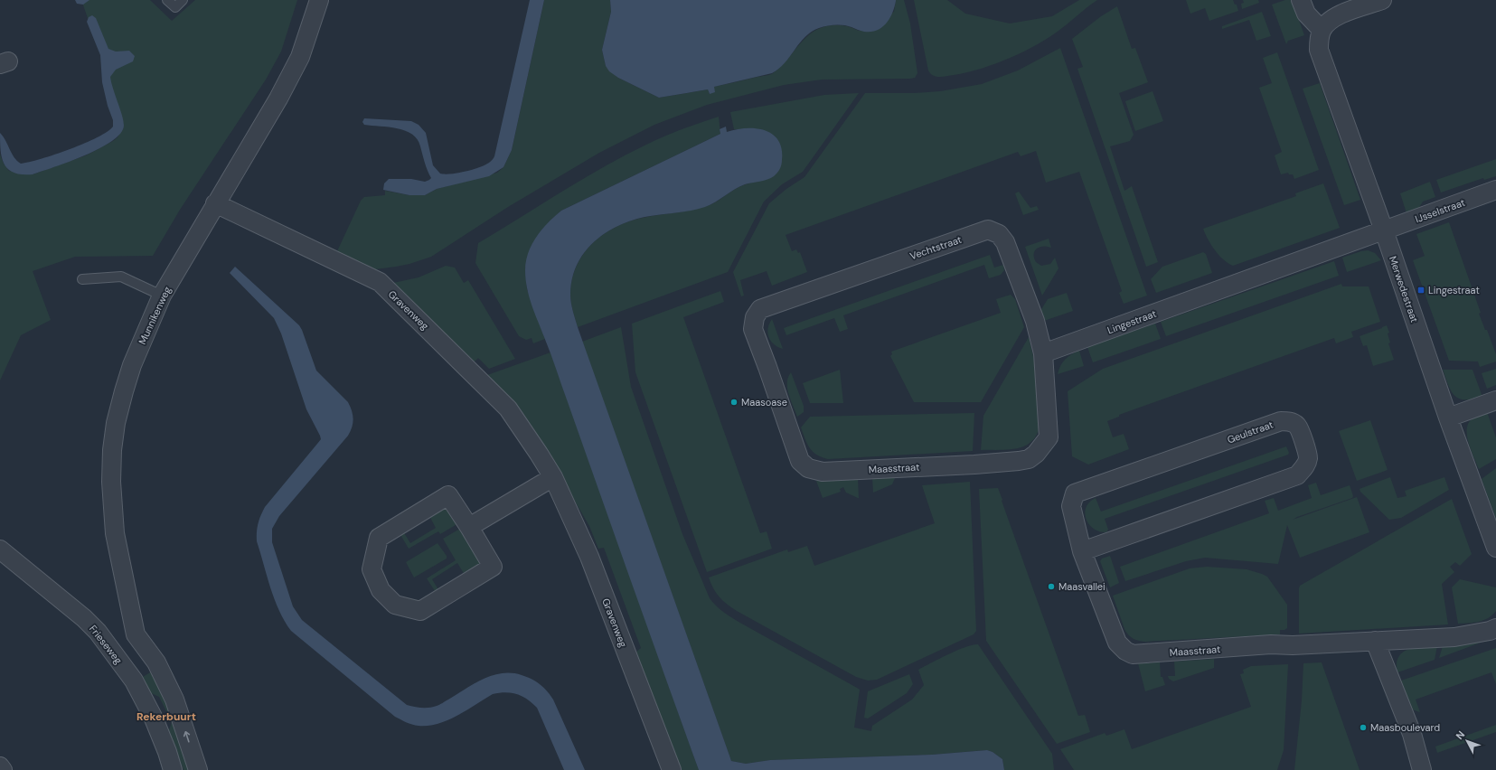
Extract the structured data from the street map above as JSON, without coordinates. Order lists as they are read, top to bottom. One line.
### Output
{"streets":{"street":["IJsselstraat","Vechtstraat","Merwedestraat","Gravenweg","Munnikenweg","Lingestraat","Geulstraat","Maasstraat","Frieseweg"]},"crossings":[["IJsselstraat","Merwedestraat"],["IJsselstraat","Lingestraat"],["Vechtstraat","Lingestraat"],["Vechtstraat","Maasstraat"],["Merwedestraat","Lingestraat"],["Gravenweg","Munnikenweg"],["Lingestraat","Maasstraat"],["Geulstraat","Maasstraat"]],"districts":["Rekerbuurt"],"places":{"transit":["Lingestraat"],"other":["Maasoase","Maasvallei","Maasboulevard"]},"north":"top left"}
